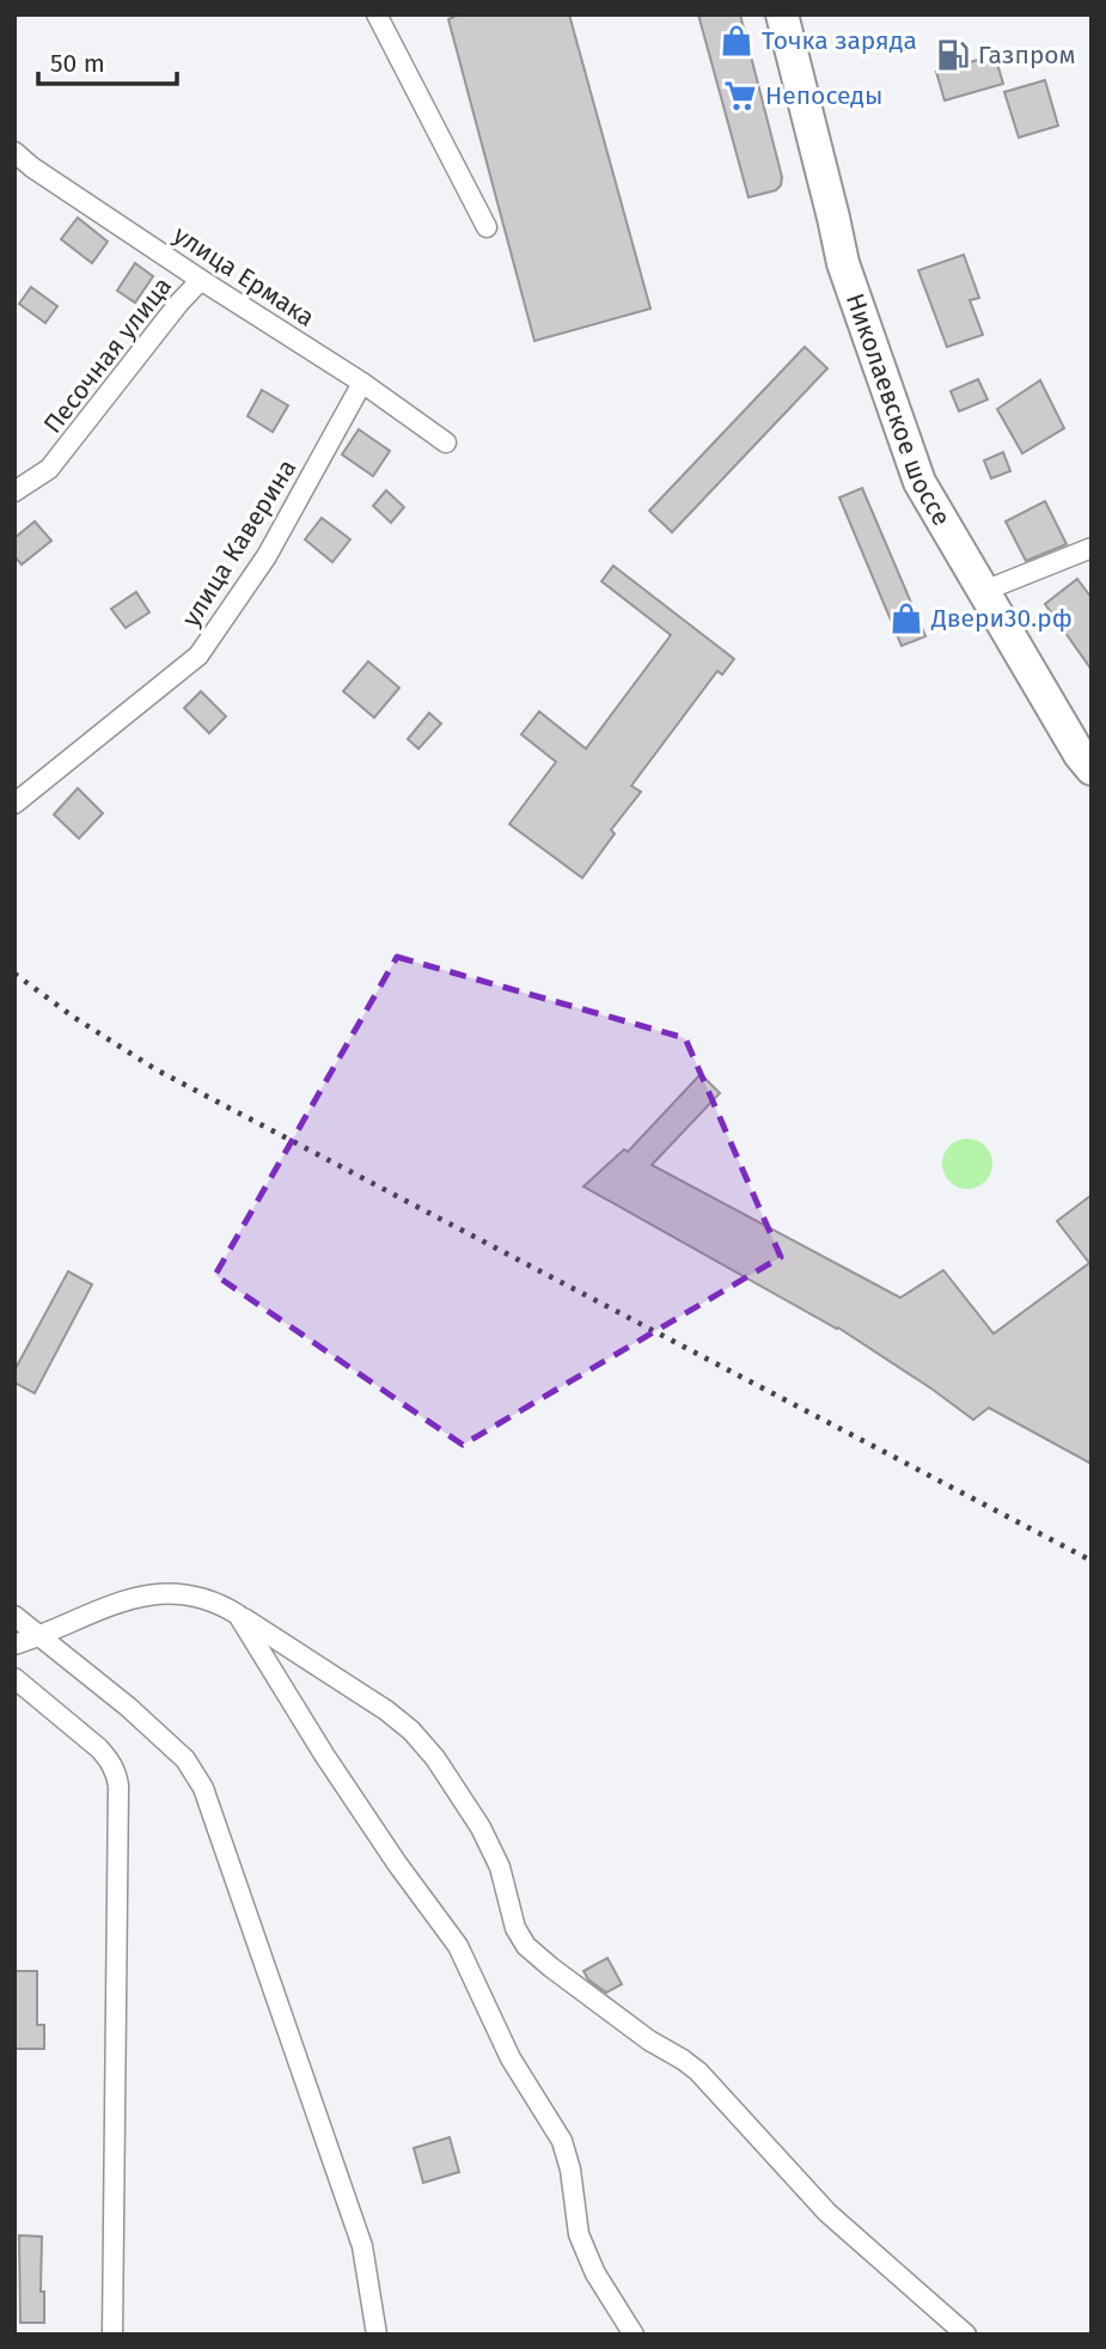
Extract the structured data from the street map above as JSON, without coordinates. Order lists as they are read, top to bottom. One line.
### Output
{"streets":{"main road":["Николаевское шоссе"],"street":["улица Ермака","Песочная улица","улица Каверина"]},"crossings":[["улица Ермака","Песочная улица"],["улица Ермака","улица Каверина"]],"places":{"shop":["Точка заряда","Двери30.рф"],"fuel station":["Газпром"],"supermarket":["Непоседы"]},"scale_bar":"50 m"}
